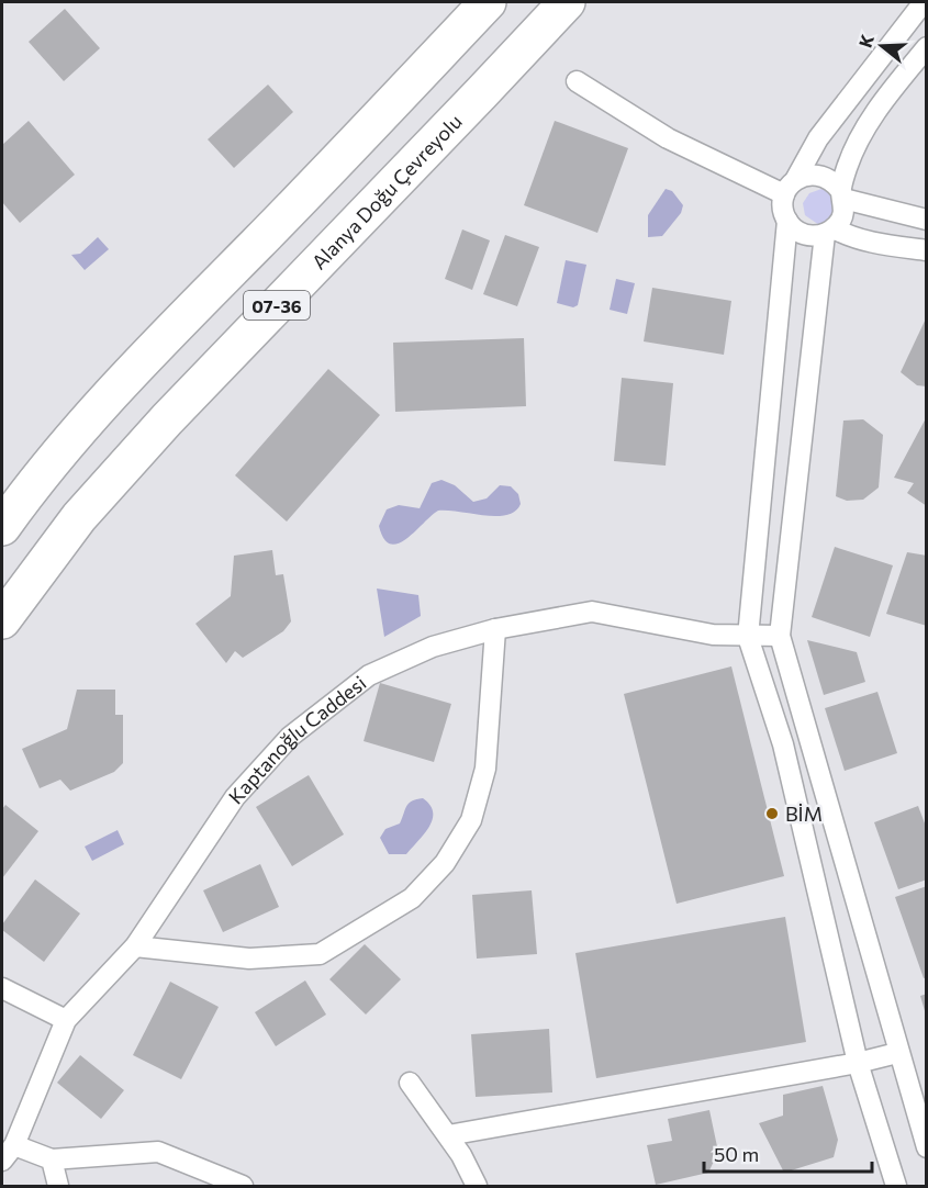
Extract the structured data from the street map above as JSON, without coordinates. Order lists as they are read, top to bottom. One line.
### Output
{"streets":{"highway":["Alanya Doğu Çevreyolu","07-36"],"street":["Kaptanoğlu Caddesi"]},"places":["BİM"],"scale_bar":"50 m","north":"left"}
